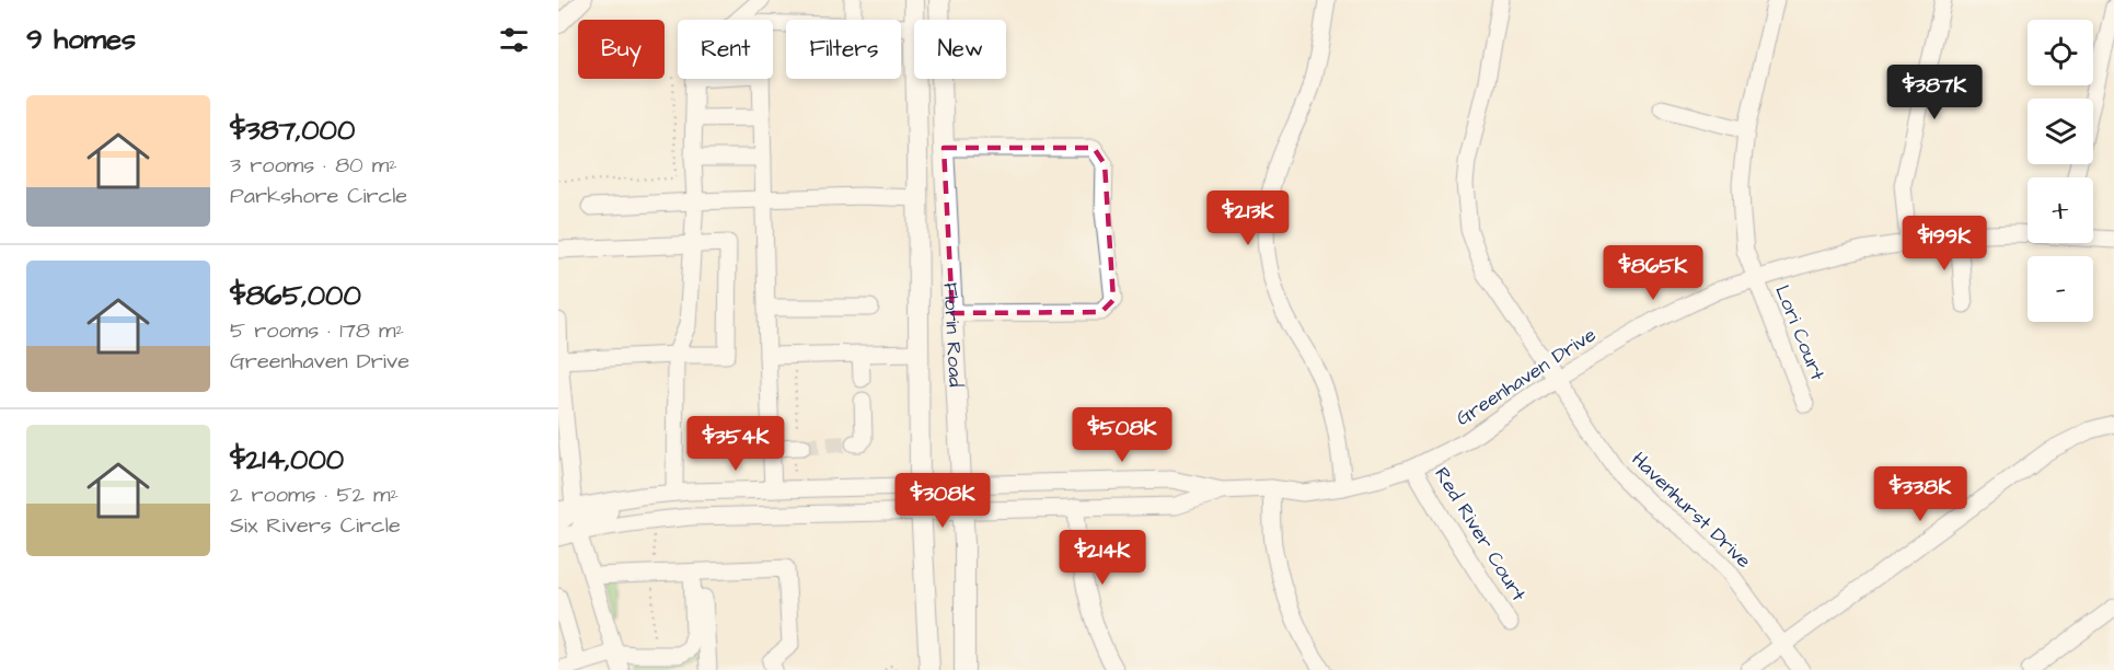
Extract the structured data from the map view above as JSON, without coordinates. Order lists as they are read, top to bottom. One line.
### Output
{"streets":{"main road":["Florin Road"],"street":["Lori Court","Greenhaven Drive","Havenhurst Drive","Red River Court"]},"crossings":[["Lori Court","Greenhaven Drive"],["Florin Road","Greenhaven Drive"],["Greenhaven Drive","Havenhurst Drive"],["Greenhaven Drive","Red River Court"]],"page":{"heading":"9 homes","map_buttons":["+","−"],"chip":["Buy","Rent","Filters","New"],"price":["$387K","$213K","$199K","$865K","$508K","$354K","$338K","$308K","$214K"],"list":[{"name":"$387,000","note":"3 rooms · 80 m² · Parkshore Circle"},{"name":"$865,000","note":"5 rooms · 178 m² · Greenhaven Drive"},{"name":"$214,000","note":"2 rooms · 52 m² · Six Rivers Circle"}]}}
